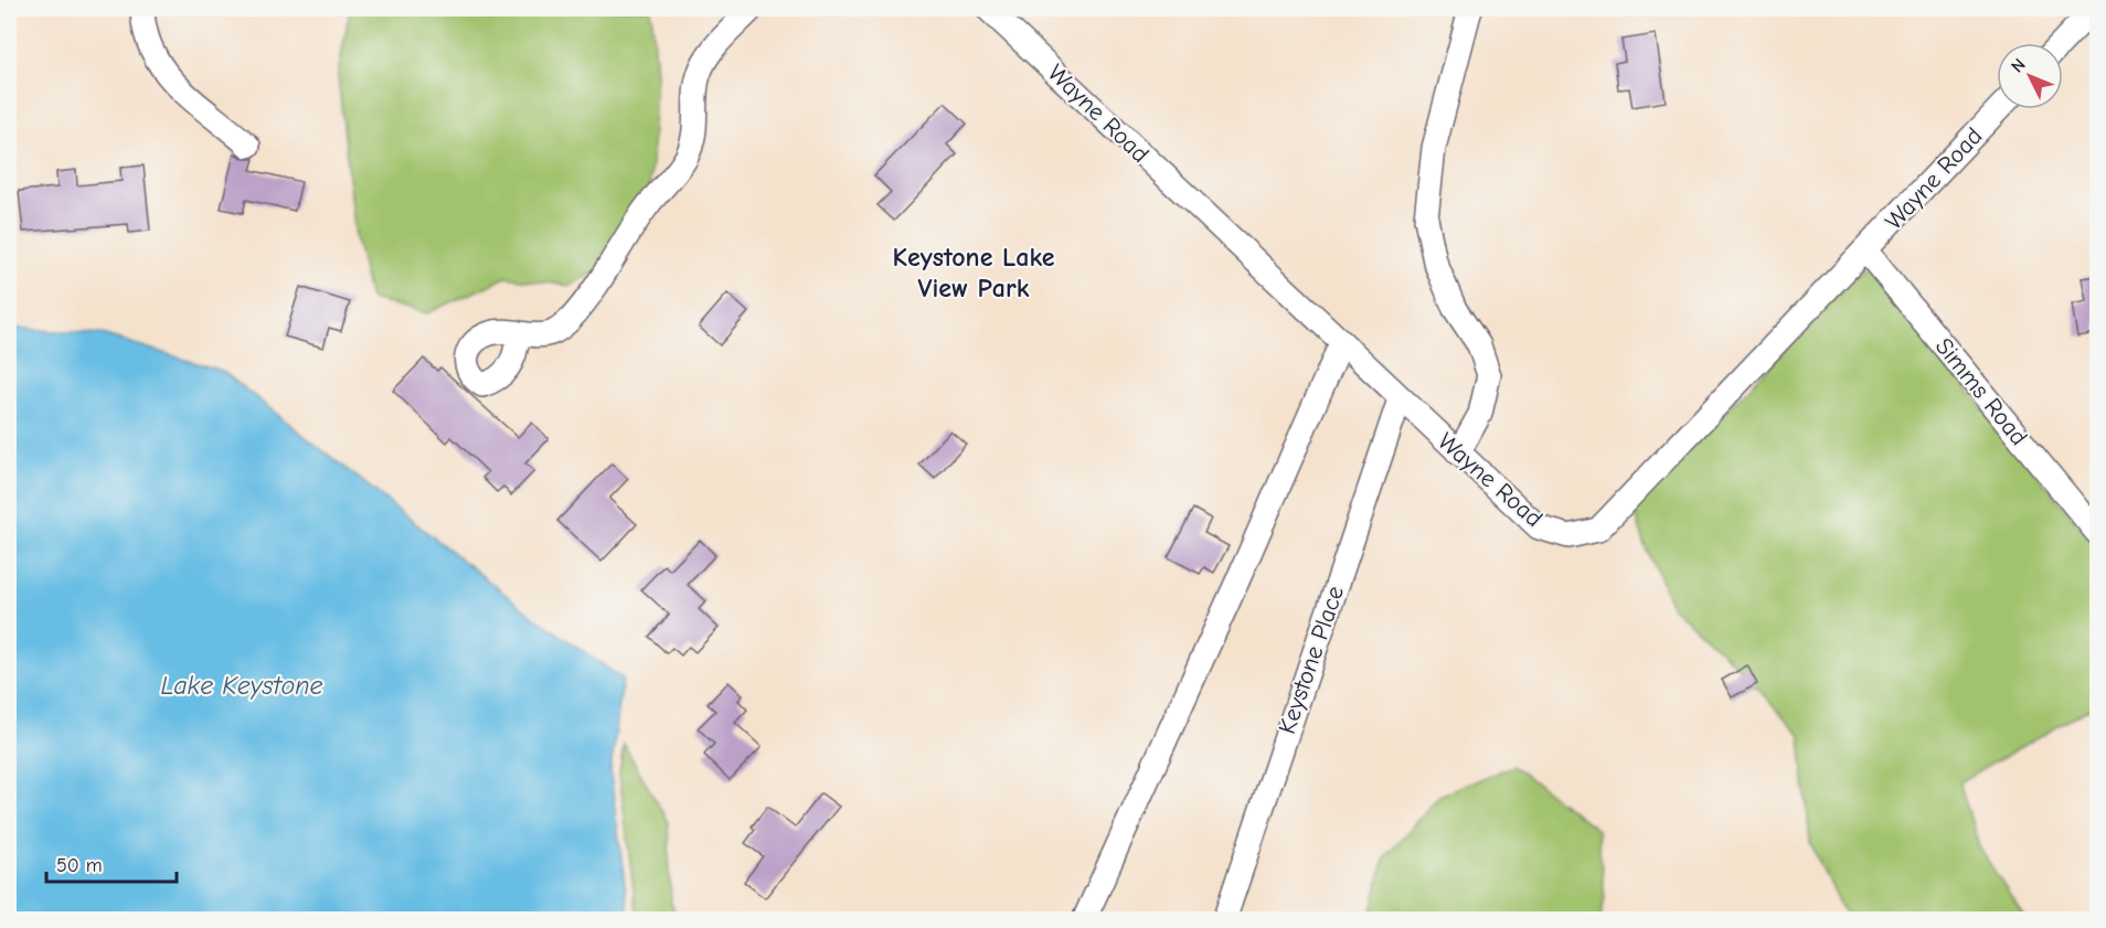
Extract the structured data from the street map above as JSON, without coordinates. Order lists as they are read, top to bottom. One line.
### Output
{"streets":{"street":["Wayne Road","Simms Road","Keystone Place"]},"crossings":[["Wayne Road","Simms Road"],["Wayne Road","Keystone Place"]],"districts":["Keystone Lake View Park"],"water":["Lake Keystone"],"scale_bar":"50 m","north":"top left"}
